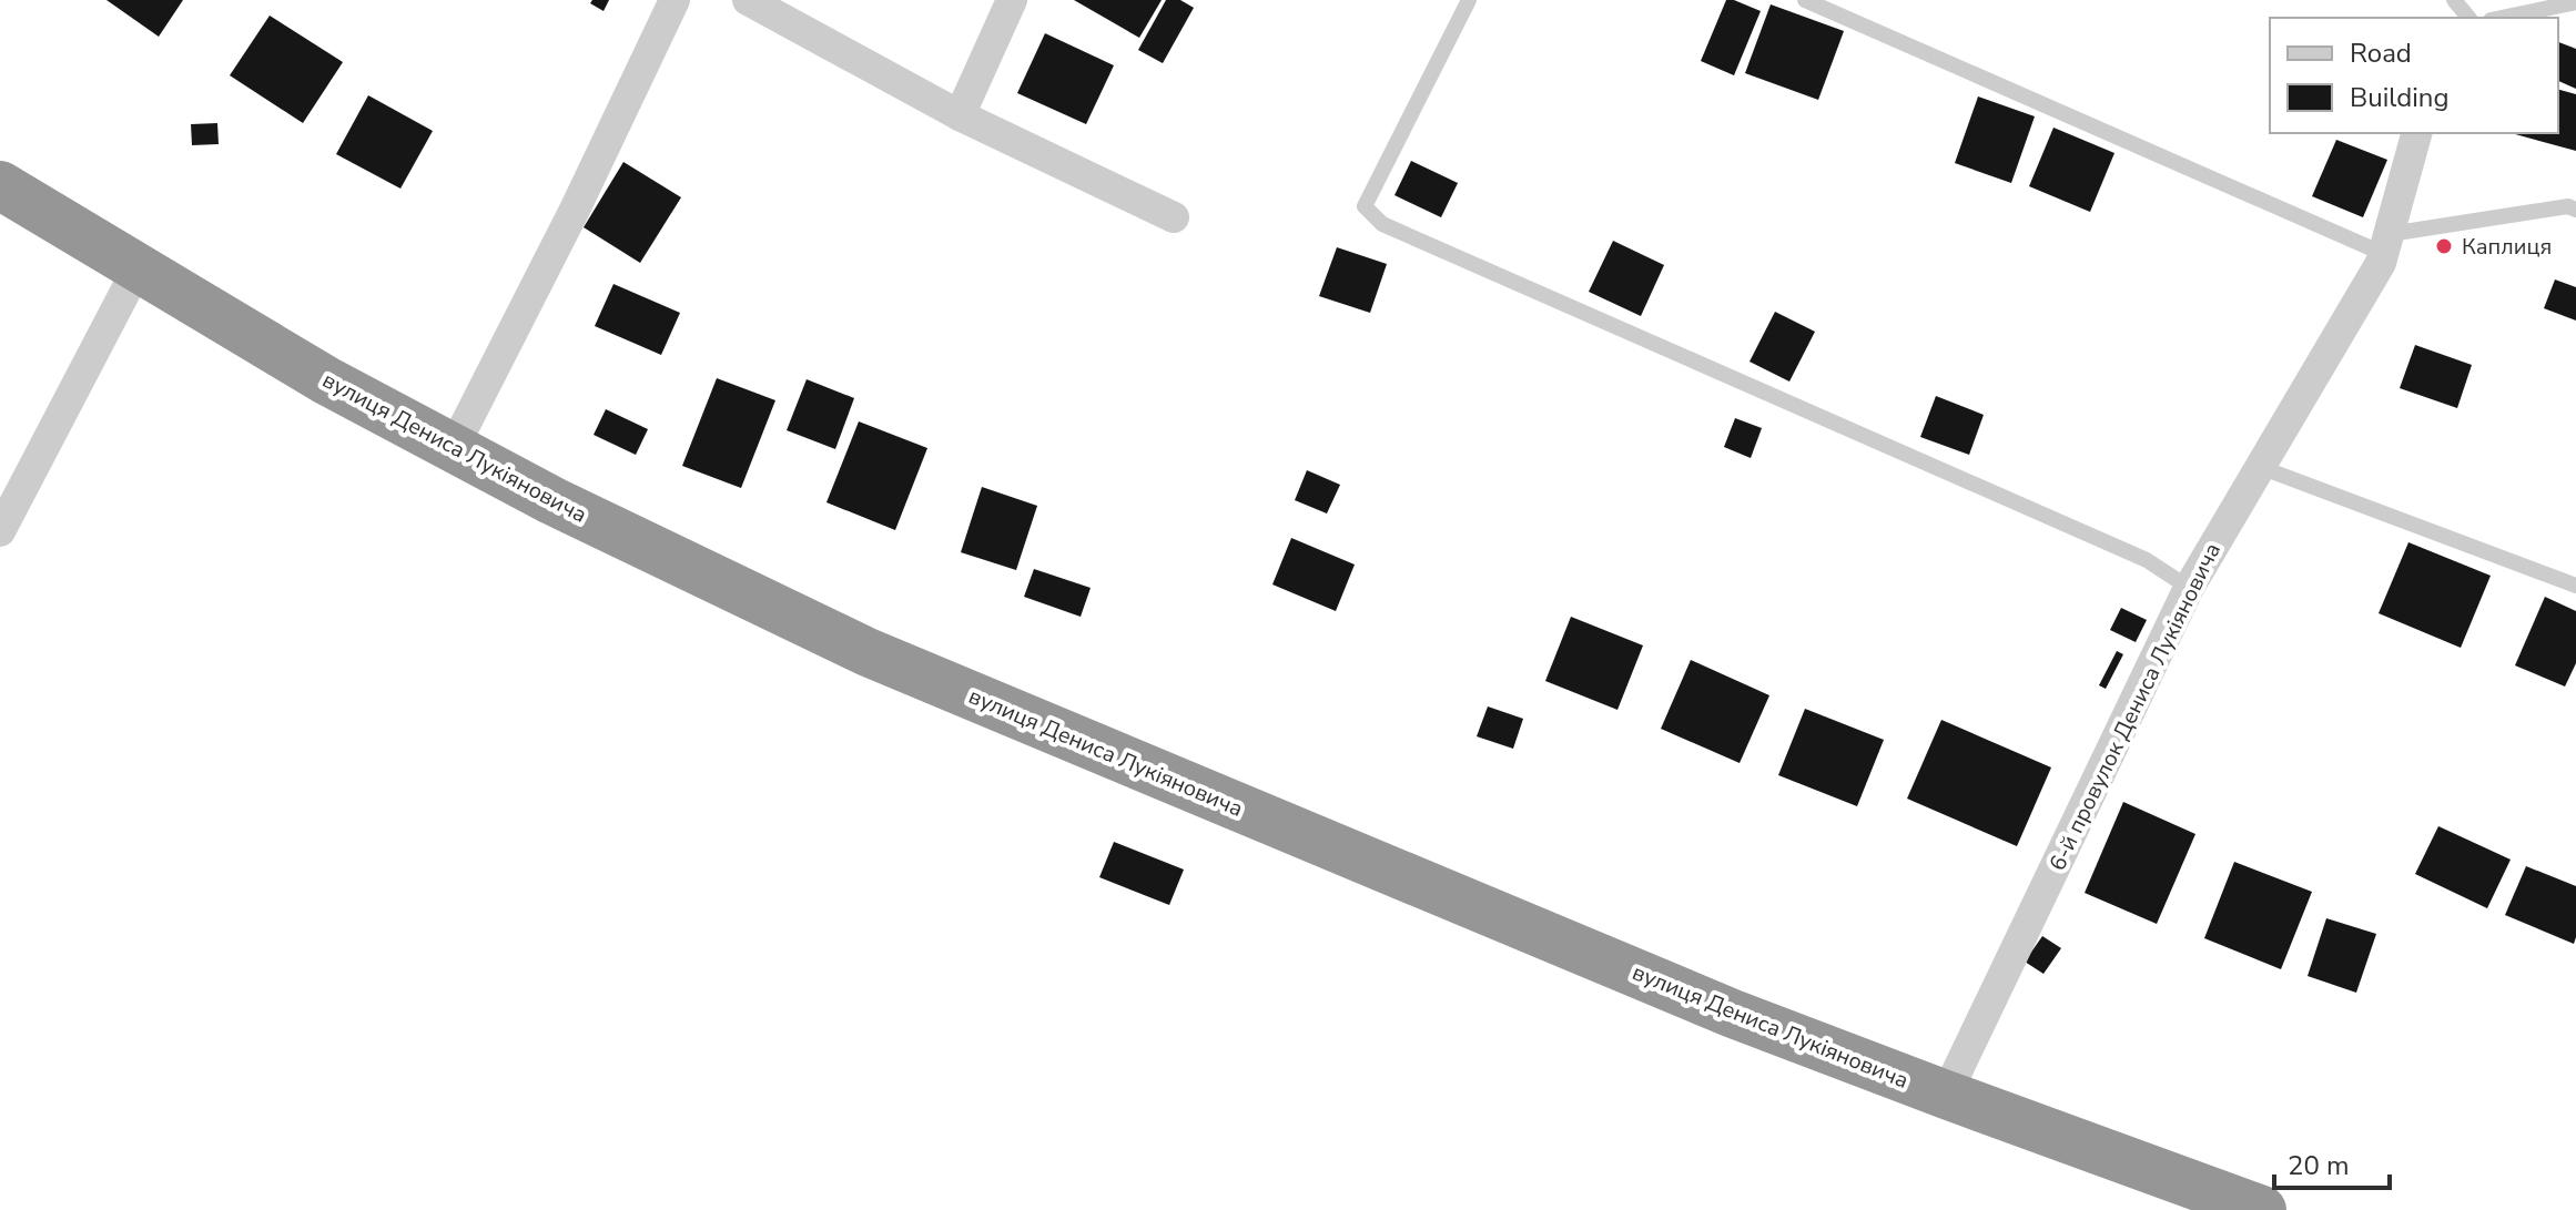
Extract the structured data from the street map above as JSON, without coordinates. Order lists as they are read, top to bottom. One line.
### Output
{"streets":{"highway":["вулиця Дениса Лукіяновича"],"street":["6-й провулок Дениса Лукіяновича"]},"crossings":[["вулиця Дениса Лукіяновича","6-й провулок Дениса Лукіяновича"]],"places":["Каплиця"],"legend":["Road","Building"],"scale_bar":"20 m"}
